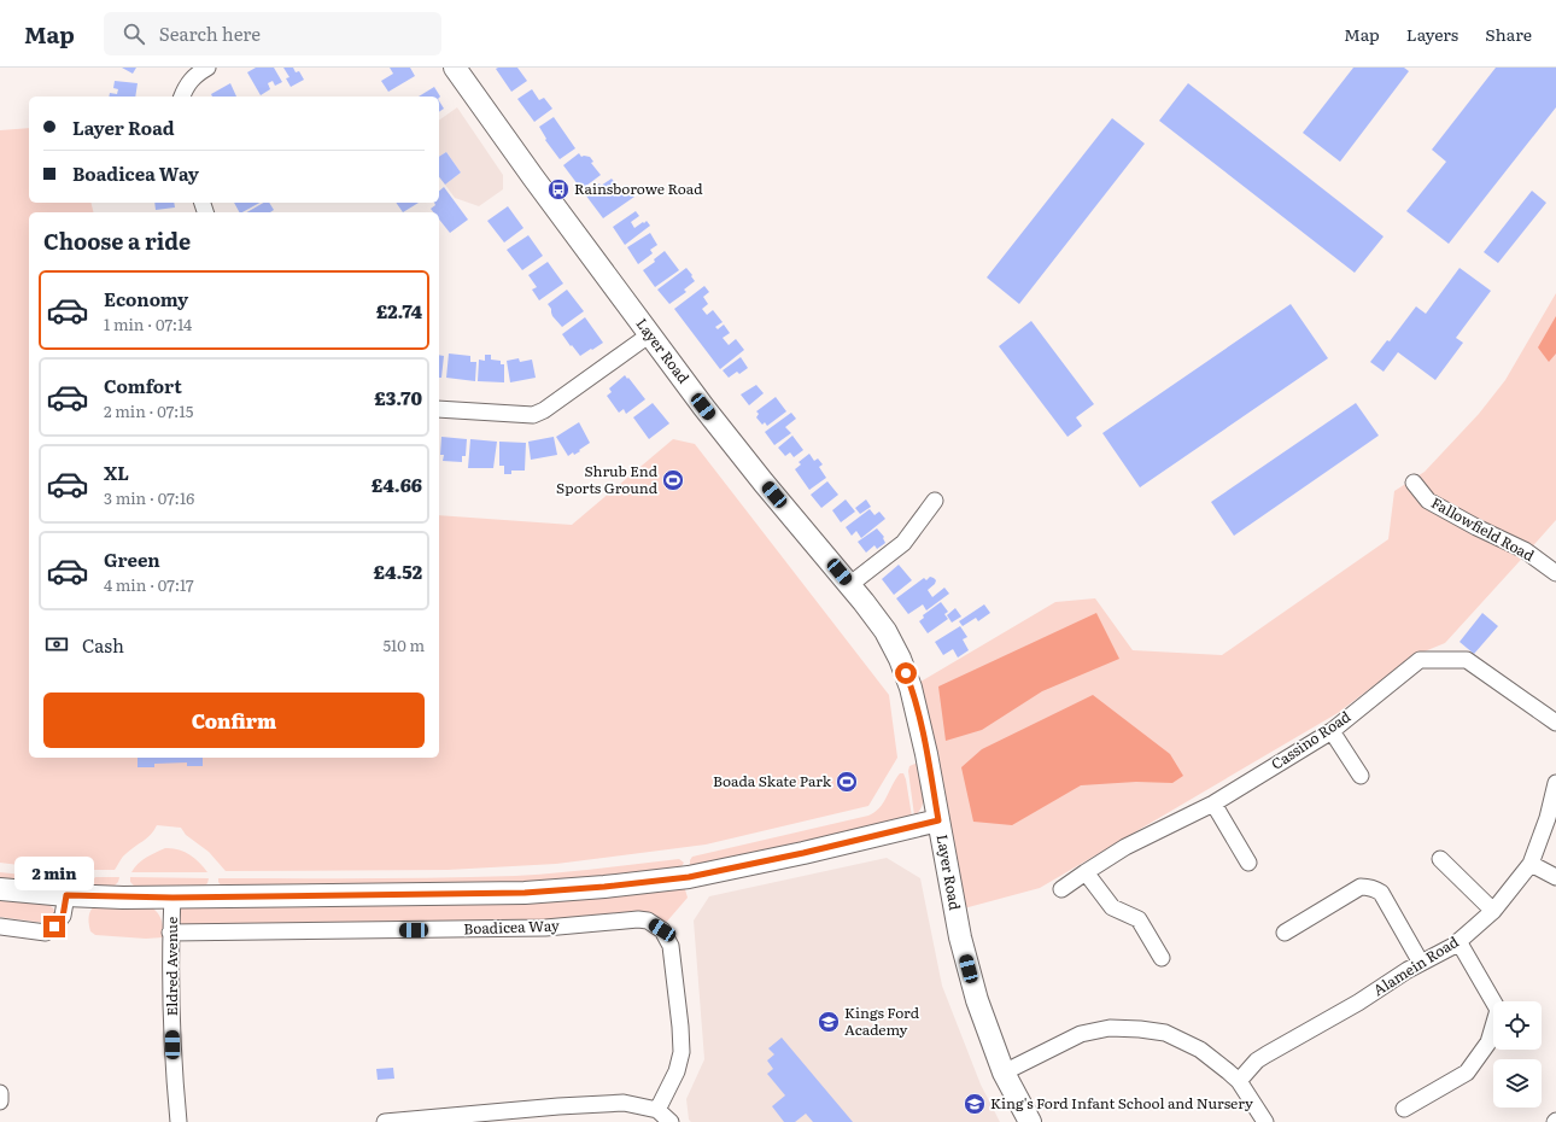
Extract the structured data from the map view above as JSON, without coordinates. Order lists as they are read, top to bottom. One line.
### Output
{"streets":{"main road":["Layer Road"],"street":["Fallowfield Road","Cassino Road","Boadicea Way","Eldred Avenue","Alamein Road"]},"crossings":[["Boadicea Way","Eldred Avenue"]],"places":{"bus stop":["Rainsborowe Road"],"sports":["Shrub End Sports Ground","Boada Skate Park"],"school or university":["Kings Ford Academy","King's Ford Infant School and Nursery"]},"page":{"header":"Map","search":"Search here","nav":["Map","Layers","Share"],"banner":["Layer Road","Boadicea Way"],"heading":"Choose a ride","list":[{"name":"Economy","note":"1 min · 07:14","value":"£2.74"},{"name":"Comfort","note":"2 min · 07:15","value":"£3.70"},{"name":"XL","note":"3 min · 07:16","value":"£4.66"},{"name":"Green","note":"4 min · 07:17","value":"£4.52"}],"pay":["Cash","510 m"],"buttons":"Confirm","bubble":"2 min"}}
